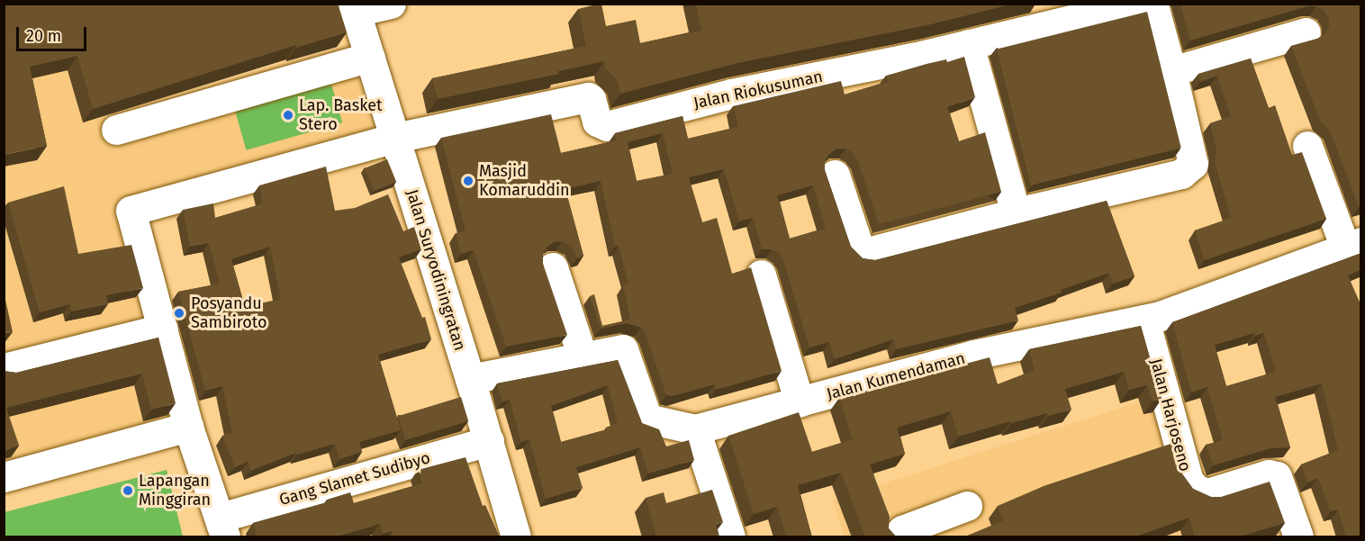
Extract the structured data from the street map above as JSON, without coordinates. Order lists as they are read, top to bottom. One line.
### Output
{"streets":{"street":["Jalan Riokusuman","Jalan Suryodiningratan","Jalan Kumendaman","Jalan Harjoseno","Gang Slamet Sudibyo"]},"crossings":[["Jalan Riokusuman","Jalan Suryodiningratan"],["Jalan Suryodiningratan","Jalan Kumendaman"],["Jalan Suryodiningratan","Gang Slamet Sudibyo"],["Jalan Kumendaman","Jalan Harjoseno"]],"places":["Lap. Basket Stero","Masjid Komaruddin","Posyandu Sambiroto","Lapangan Minggiran"],"scale_bar":"20 m"}
